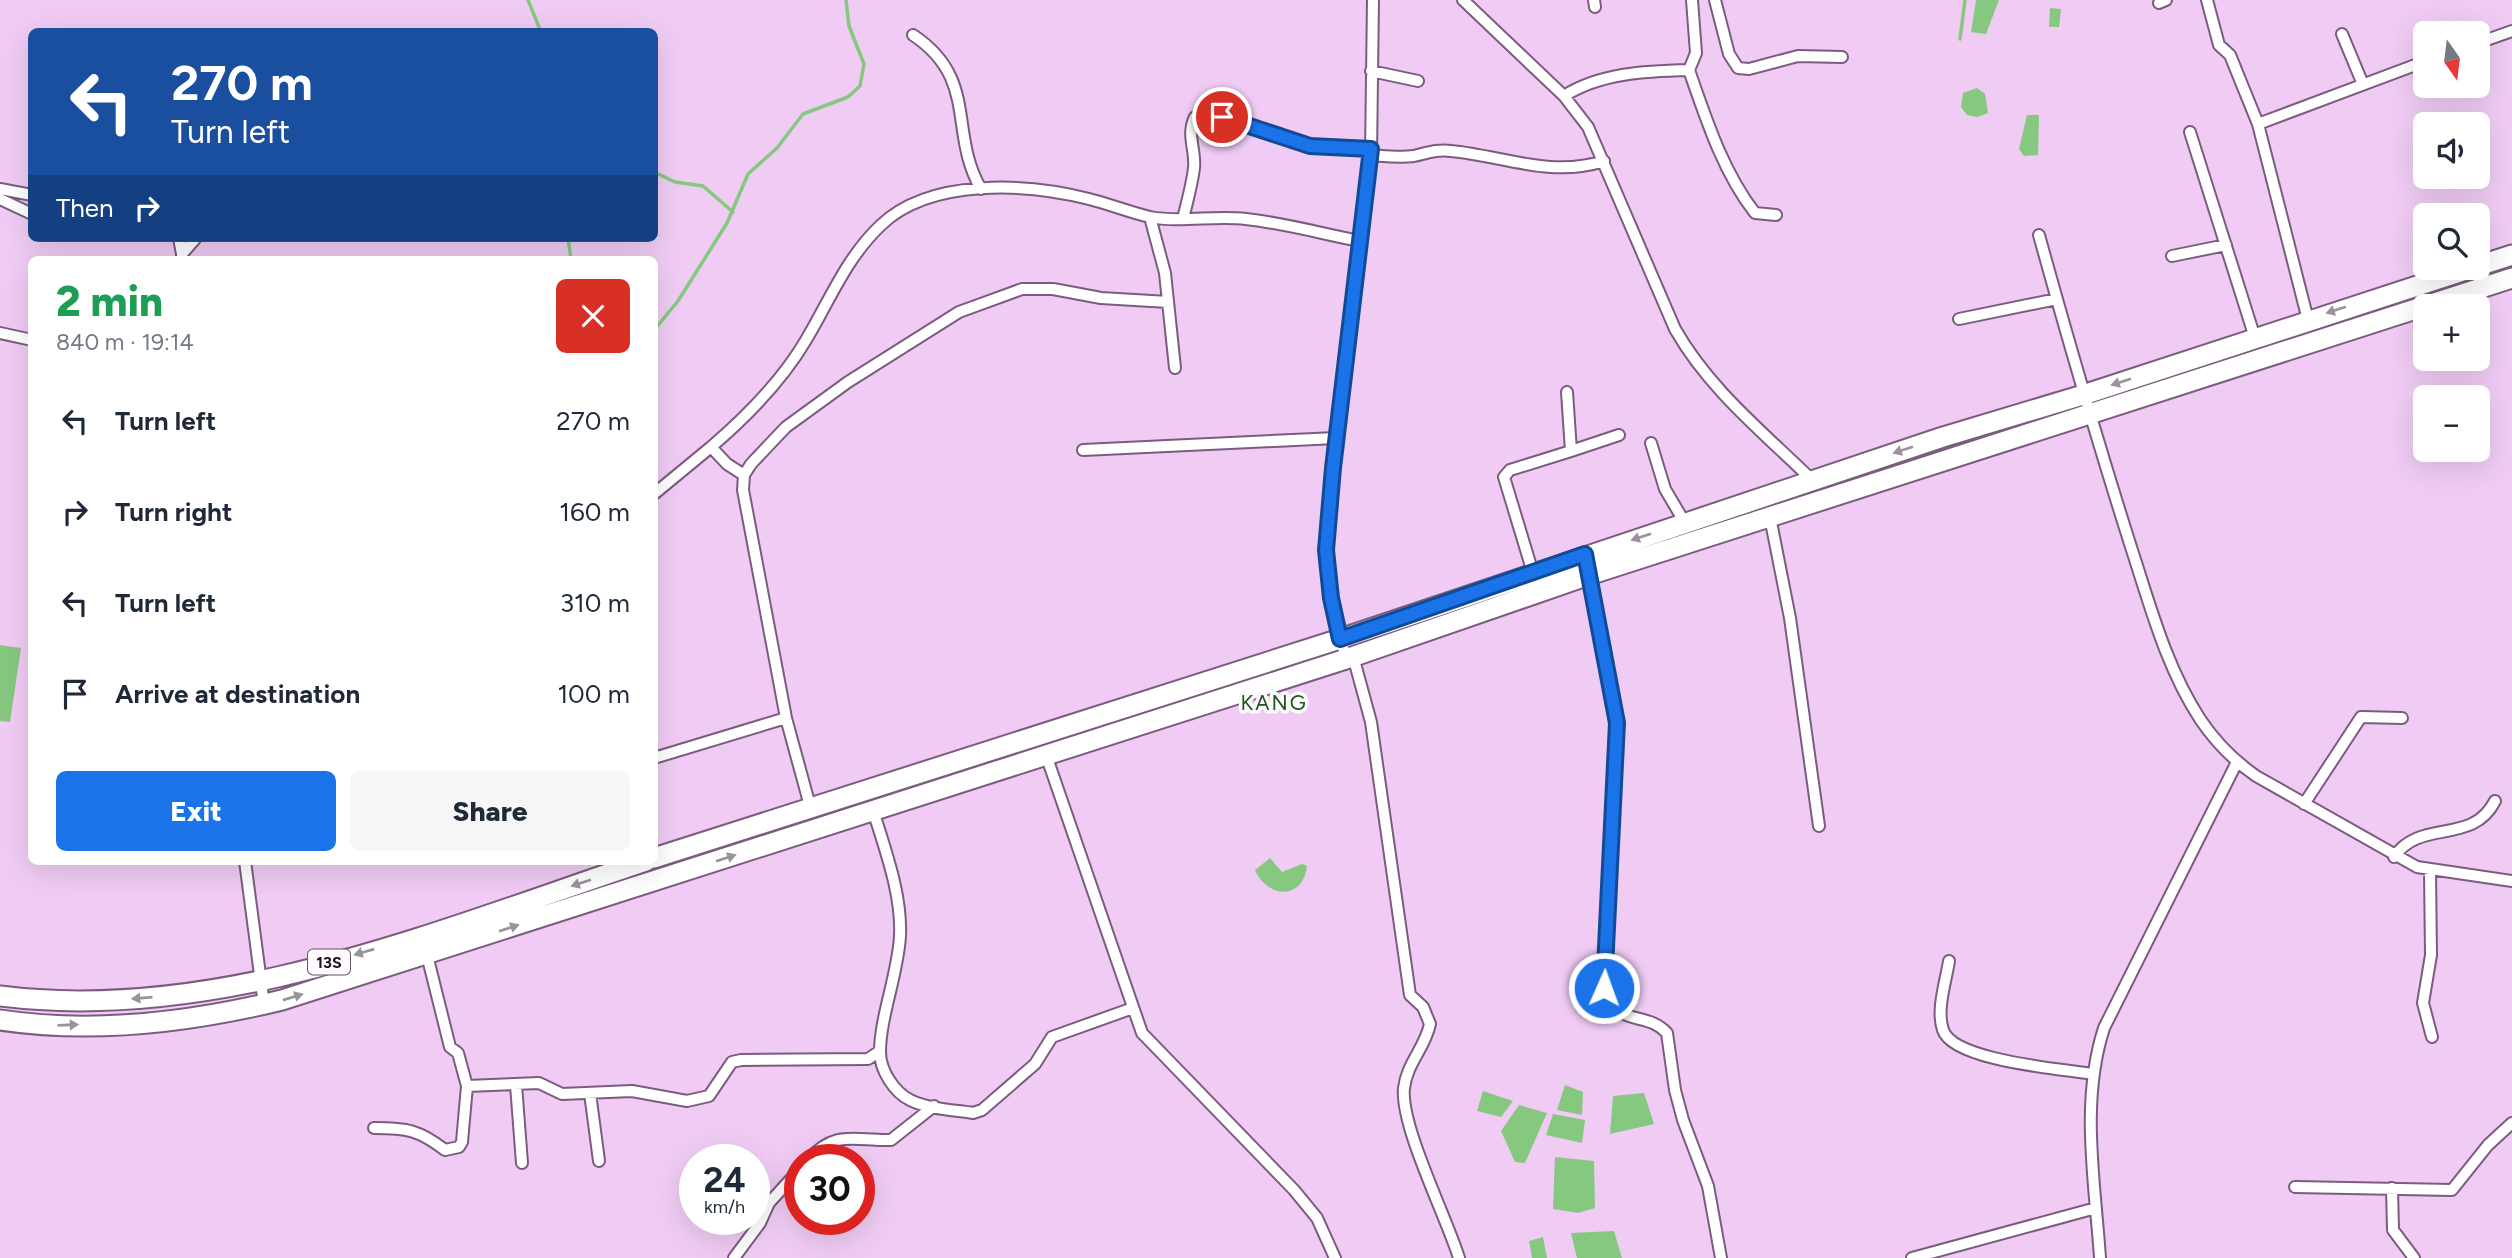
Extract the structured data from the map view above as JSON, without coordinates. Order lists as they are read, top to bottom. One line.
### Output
{"streets":{"highway":["13S"]},"districts":["KANG"],"north":"bottom","page":{"map_buttons":["+","−"],"turn":["270 m","Turn left"],"then":"Then","heading":["2 min","840 m · 19:14"],"list":[{"name":"Turn left","value":"270 m"},{"name":"Turn right","value":"160 m"},{"name":"Turn left","value":"310 m"},{"name":"Arrive at destination","value":"100 m"}],"buttons":["Exit","Share"],"speed":"24 km/h","limit":"30"}}
